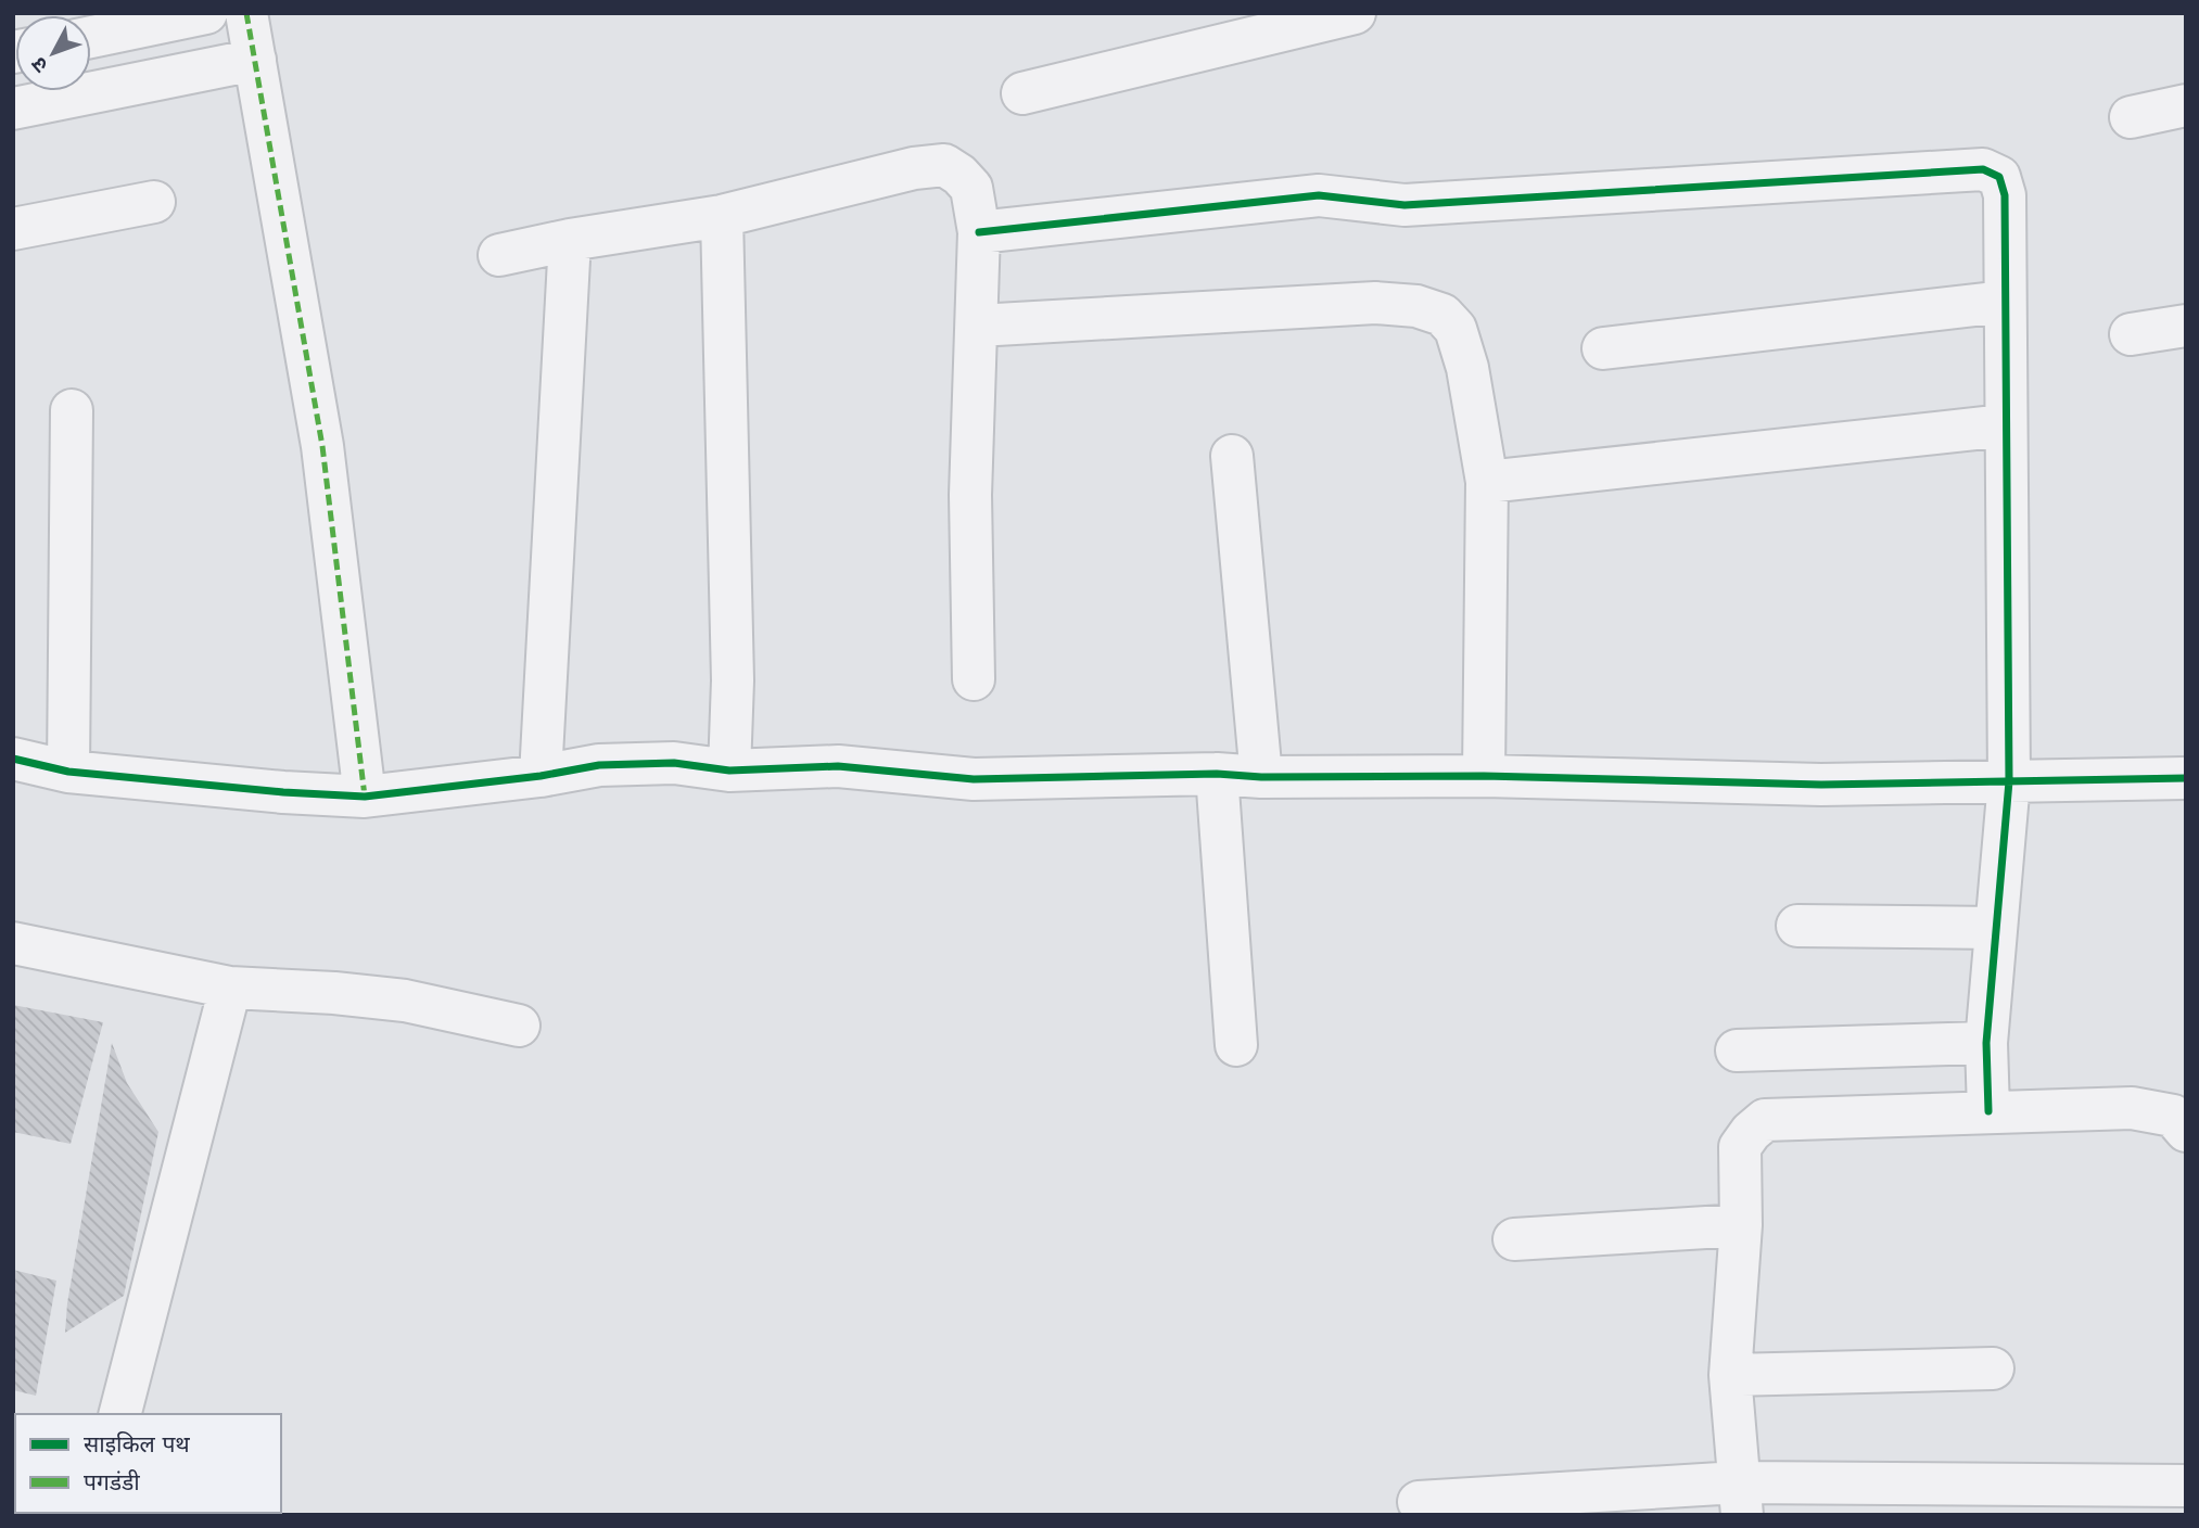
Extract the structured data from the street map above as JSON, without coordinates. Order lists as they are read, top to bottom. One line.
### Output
{"legend":["साइकिल पथ","पगडंडी"],"north":"bottom left"}
